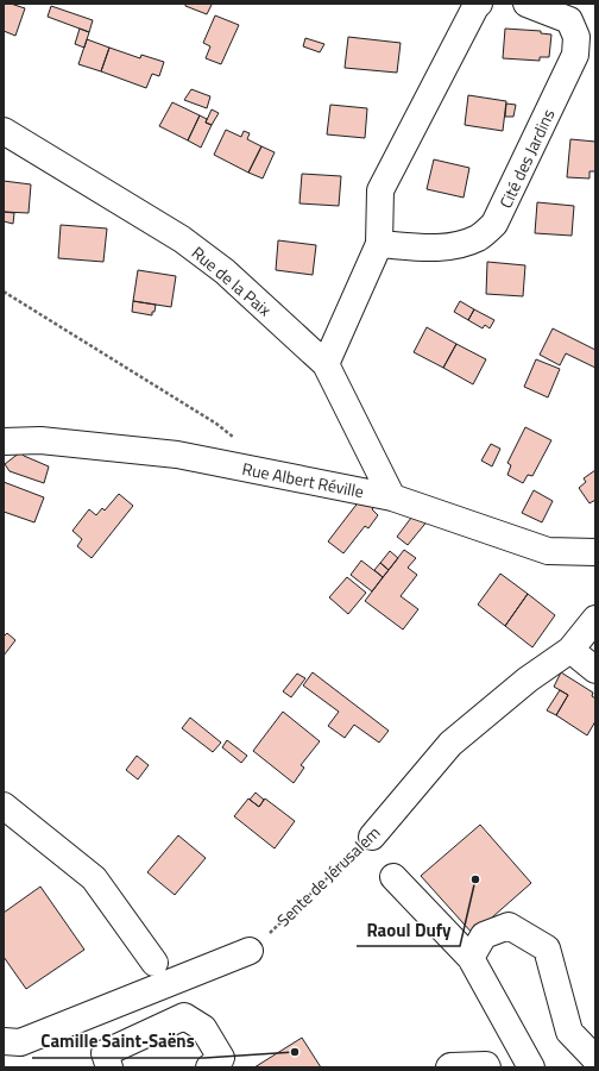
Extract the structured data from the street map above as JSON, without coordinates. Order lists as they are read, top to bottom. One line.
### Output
{"streets":{"street":["Cité des Jardins","Rue de la Paix","Rue Albert Réville","Sente de Jérusalem"]},"crossings":[["Rue de la Paix","Rue Albert Réville"]],"places":["Raoul Dufy","Camille Saint-Saëns"]}
